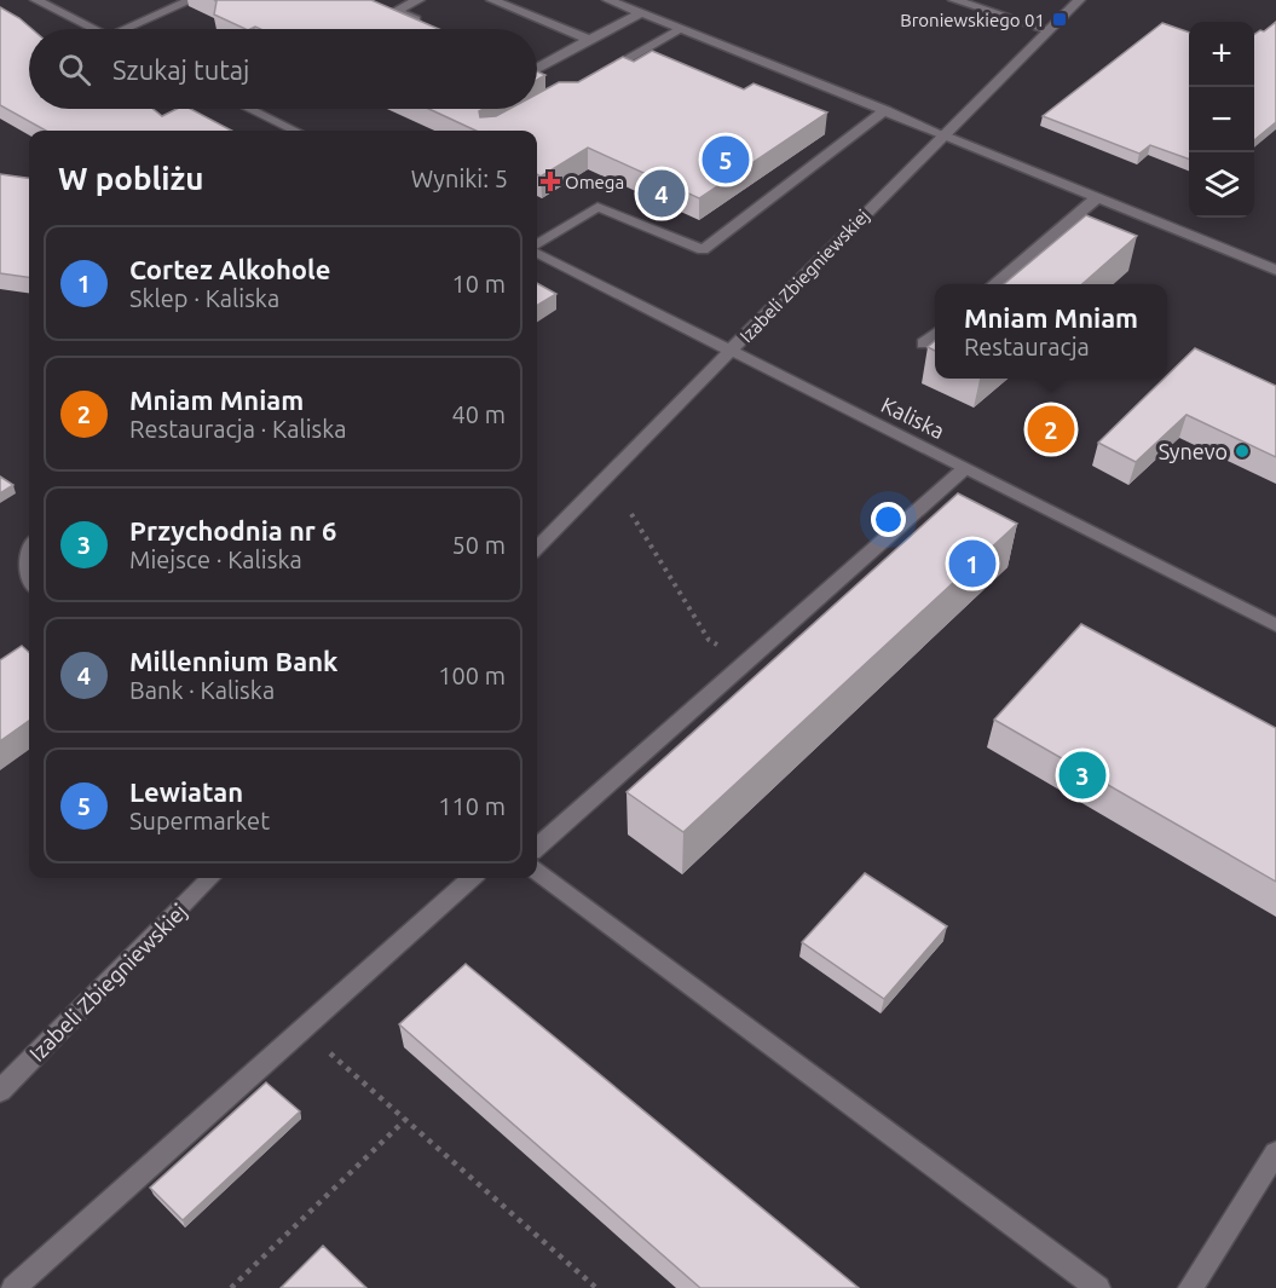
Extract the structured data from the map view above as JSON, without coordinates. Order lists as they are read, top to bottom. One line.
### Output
{"streets":{"street":["Izabeli Zbiegniewskiej","Kaliska"]},"crossings":[["Izabeli Zbiegniewskiej","Kaliska"]],"places":{"transit":["Broniewskiego 01"],"health":["Omega"],"other":["Synevo"]},"page":{"map_buttons":["+","−"],"search":"Szukaj tutaj","heading":["W pobliżu","Wyniki: 5"],"pins":["5","4","2","1","3"],"list":[{"mark":"1","name":"Cortez Alkohole","note":"Sklep · Kaliska","value":"10 m"},{"mark":"2","name":"Mniam Mniam","note":"Restauracja · Kaliska","value":"40 m"},{"mark":"3","name":"Przychodnia nr 6","note":"Miejsce · Kaliska","value":"50 m"},{"mark":"4","name":"Millennium Bank","note":"Bank · Kaliska","value":"100 m"},{"mark":"5","name":"Lewiatan","note":"Supermarket","value":"110 m"}],"popup":["Mniam Mniam","Restauracja"]}}
